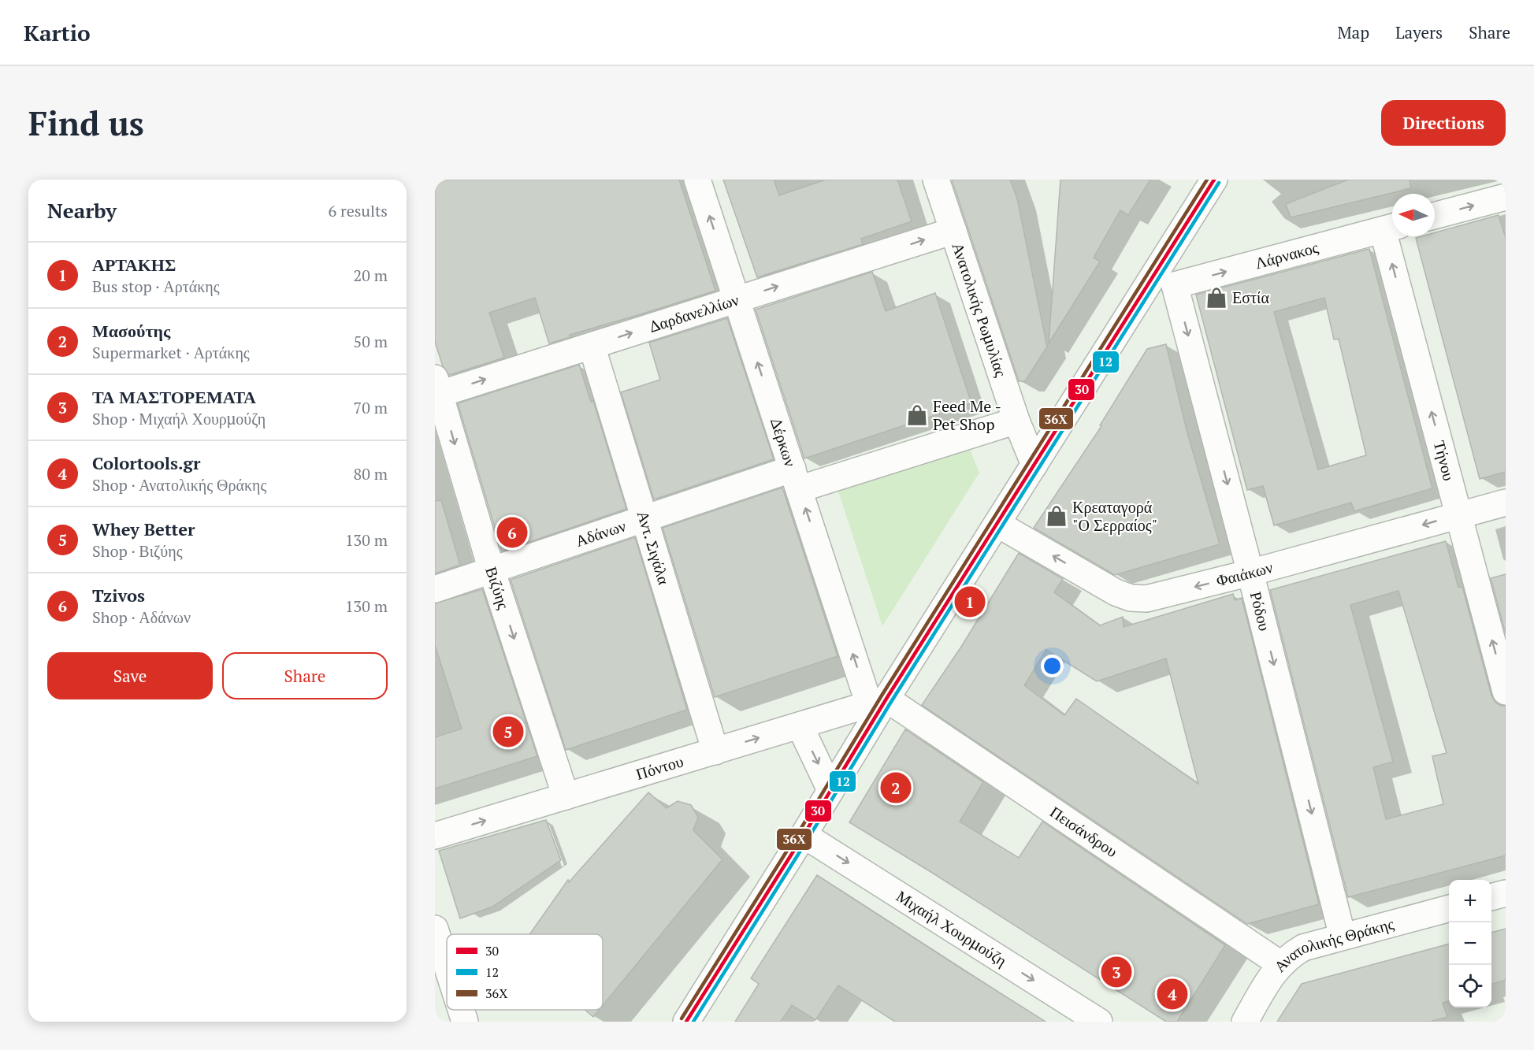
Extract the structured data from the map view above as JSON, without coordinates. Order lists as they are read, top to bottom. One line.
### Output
{"streets":{"street":["Λάρνακος","Ανατολικής Ρωμυλίας","Δαρδανελλίων","Δέρκων","Τήνου","Αδάνων","Αντ. Σιγάλα","Φαιάκων","Βιζύης","Ρόδου","Πόντου","Πεισάνδρου","Μιχαήλ Χουρμούζη","Ανατολικής Θράκης"]},"crossings":[["Λάρνακος","Τήνου"],["Λάρνακος","Ρόδου"],["Ανατολικής Ρωμυλίας","Δαρδανελλίων"],["Ανατολικής Ρωμυλίας","Αδάνων"],["Δαρδανελλίων","Δέρκων"],["Δαρδανελλίων","Αντ. Σιγάλα"],["Δαρδανελλίων","Βιζύης"],["Δέρκων","Αδάνων"],["Δέρκων","Πόντου"],["Δέρκων","Πεισάνδρου"],["Τήνου","Φαιάκων"],["Αδάνων","Αντ. Σιγάλα"],["Αδάνων","Βιζύης"],["Αντ. Σιγάλα","Πόντου"],["Φαιάκων","Ρόδου"],["Βιζύης","Πόντου"],["Ρόδου","Ανατολικής Θράκης"],["Πόντου","Πεισάνδρου"],["Πεισάνδρου","Ανατολικής Θράκης"]],"one_way":["Λάρνακος","Δαρδανελλίων","Δέρκων","Τήνου","Φαιάκων","Βιζύης","Ρόδου","Πόντου","Μιχαήλ Χουρμούζη"],"places":{"shop":["Εστία","Feed Me - Pet Shop","Κρεαταγορά \"Ο Σερραίος\""]},"lines":["transit line 30","transit line 36Χ","transit line 12"],"legend":["30","12","36Χ"],"north":"left","page":{"header":"Kartio","nav":["Map","Layers","Share"],"buttons":["Directions",["Save","Share"]],"title":"Find us","heading":["Nearby","6 results"],"list":[{"mark":"1","name":"ΑΡΤΑΚΗΣ","note":"Bus stop · Αρτάκης","value":"20 m"},{"mark":"2","name":"Μασούτης","note":"Supermarket · Αρτάκης","value":"50 m"},{"mark":"3","name":"ΤΑ ΜΑΣΤΟΡΕΜΑΤΑ","note":"Shop · Μιχαήλ Χουρμούζη","value":"70 m"},{"mark":"4","name":"Colortools.gr","note":"Shop · Ανατολικής Θράκης","value":"80 m"},{"mark":"5","name":"Whey Better","note":"Shop · Βιζύης","value":"130 m"},{"mark":"6","name":"Tzivos","note":"Shop · Αδάνων","value":"130 m"}],"pins":["6","1","5","2","3","4"],"map_buttons":["+","−"]}}
